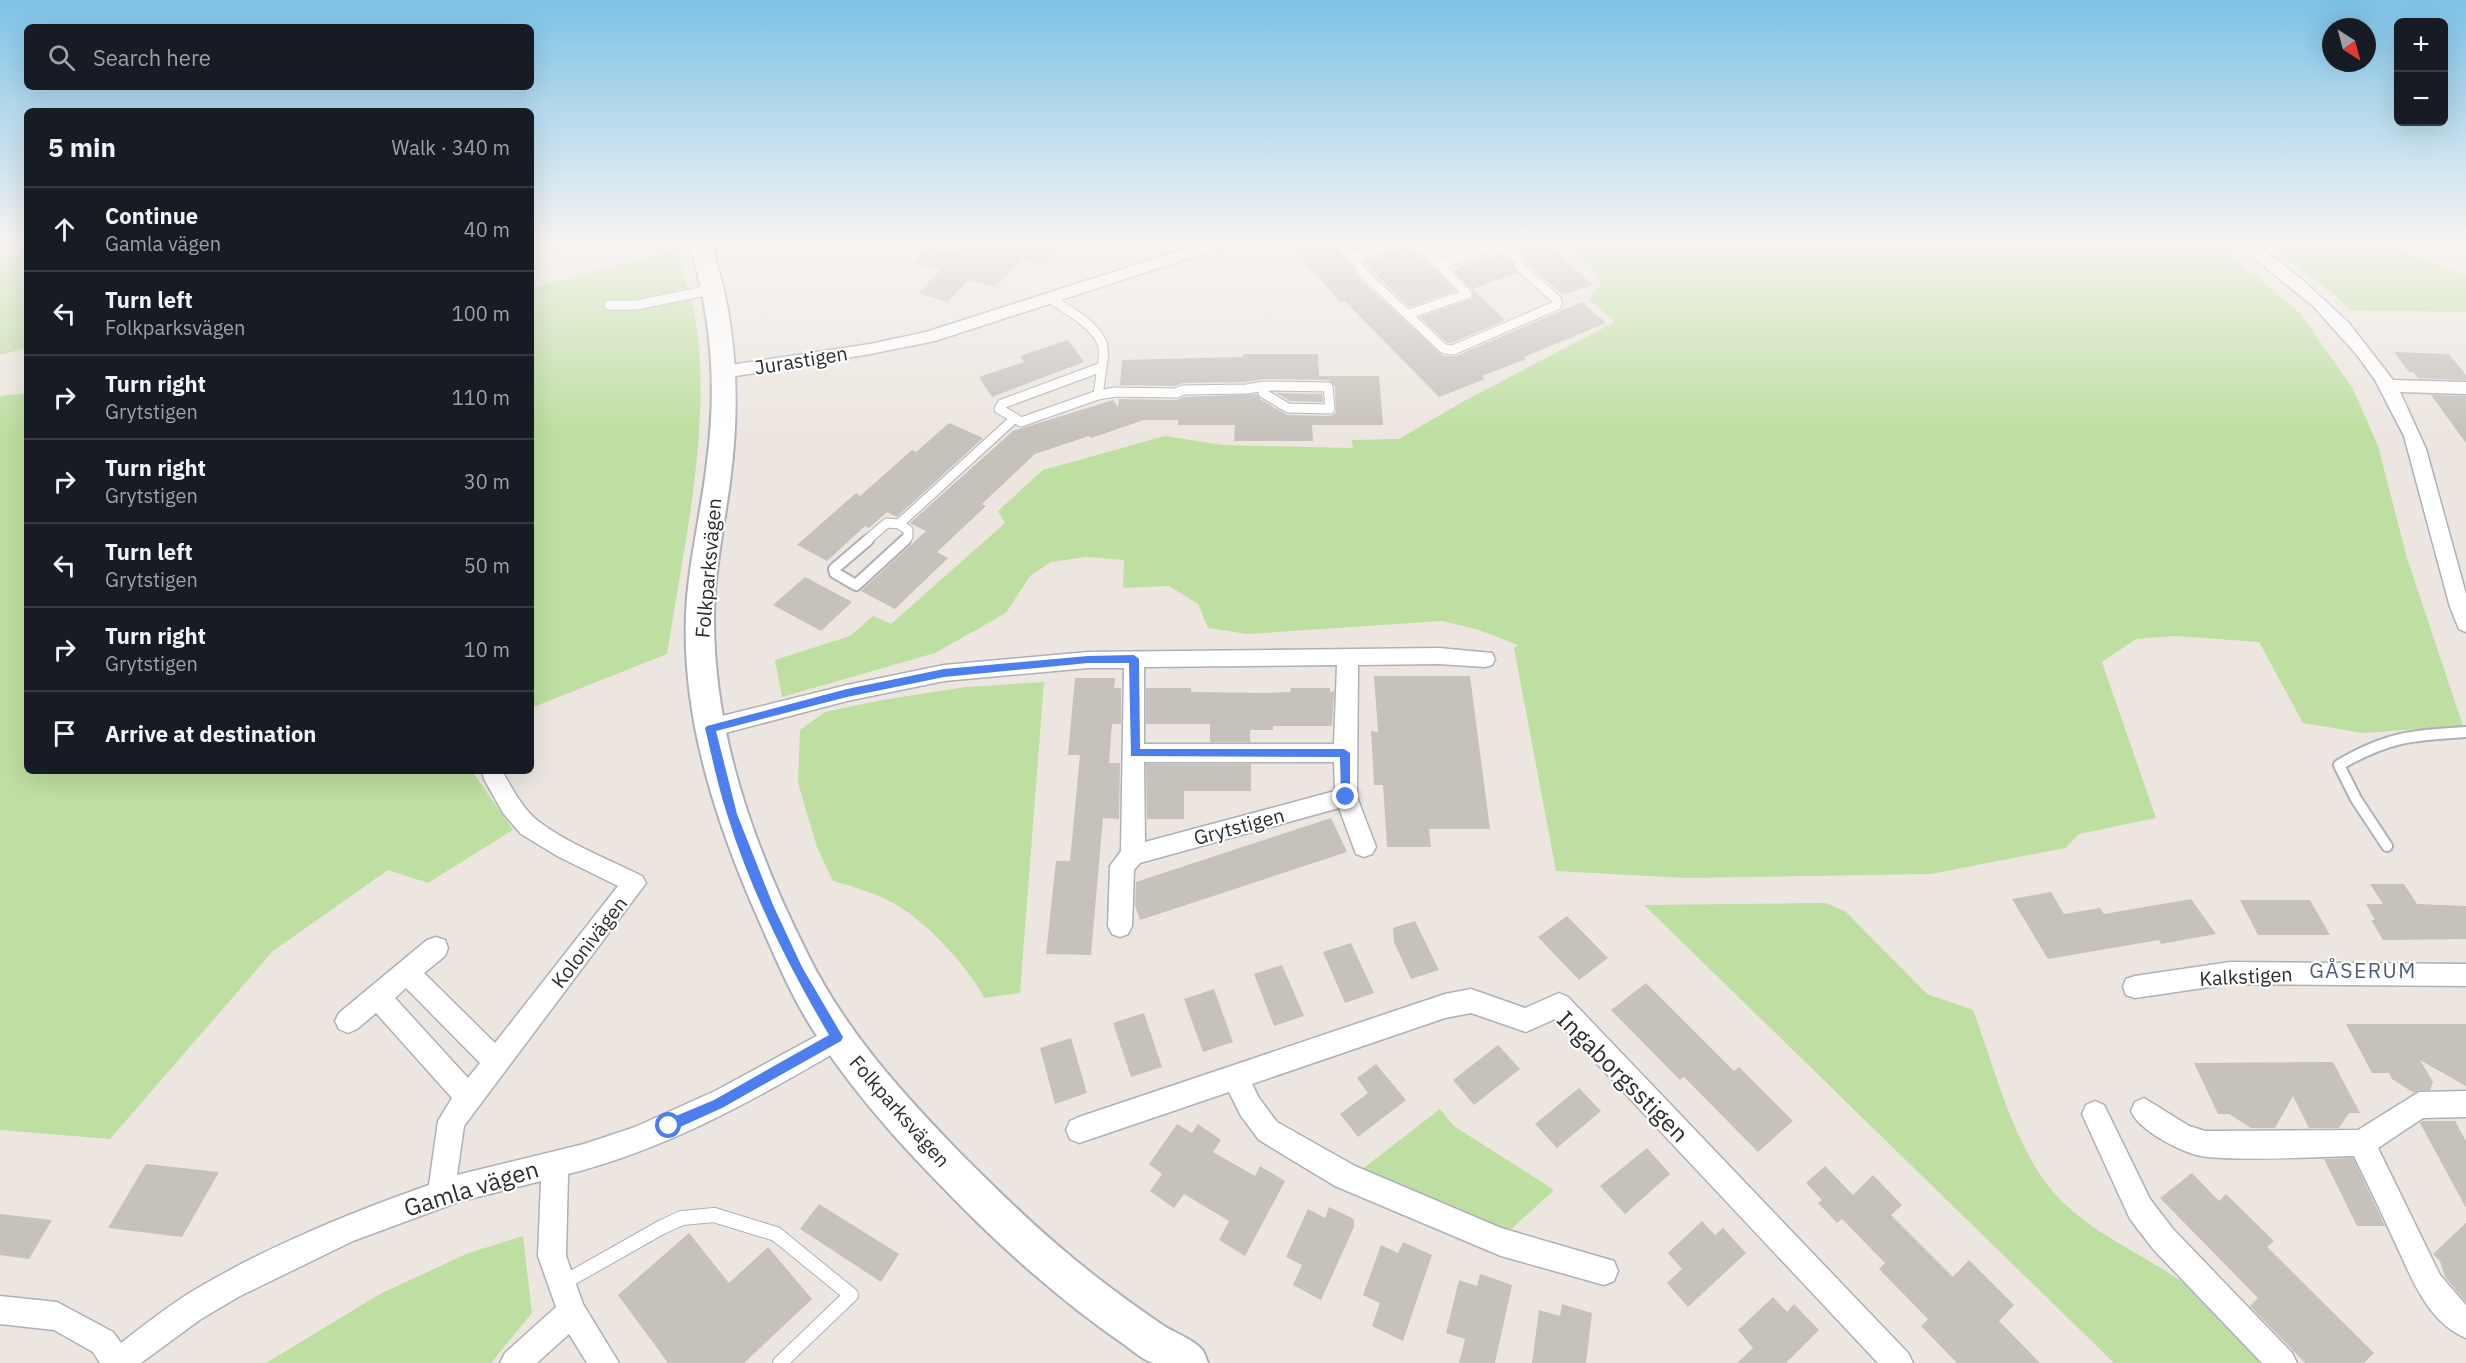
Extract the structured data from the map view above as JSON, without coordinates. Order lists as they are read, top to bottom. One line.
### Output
{"streets":{"main road":["Folkparksvägen"],"street":["Jurastigen","Grytstigen","Kolonivägen","Kalkstigen","Ingaborgsstigen","Gamla vägen"]},"crossings":[["Jurastigen","Folkparksvägen"],["Folkparksvägen","Gamla vägen"],["Kolonivägen","Gamla vägen"]],"districts":["GÅSERUM"],"north":"bottom right","page":{"map_buttons":["+","−"],"search":"Search here","heading":["5 min","Walk · 340 m"],"list":[["Continue","Gamla vägen","40 m"],["Turn left","Folkparksvägen","100 m"],["Turn right","Grytstigen","110 m"],["Turn right","Grytstigen","30 m"],["Turn left","Grytstigen","50 m"],["Turn right","Grytstigen","10 m"],"Arrive at destination"]}}
